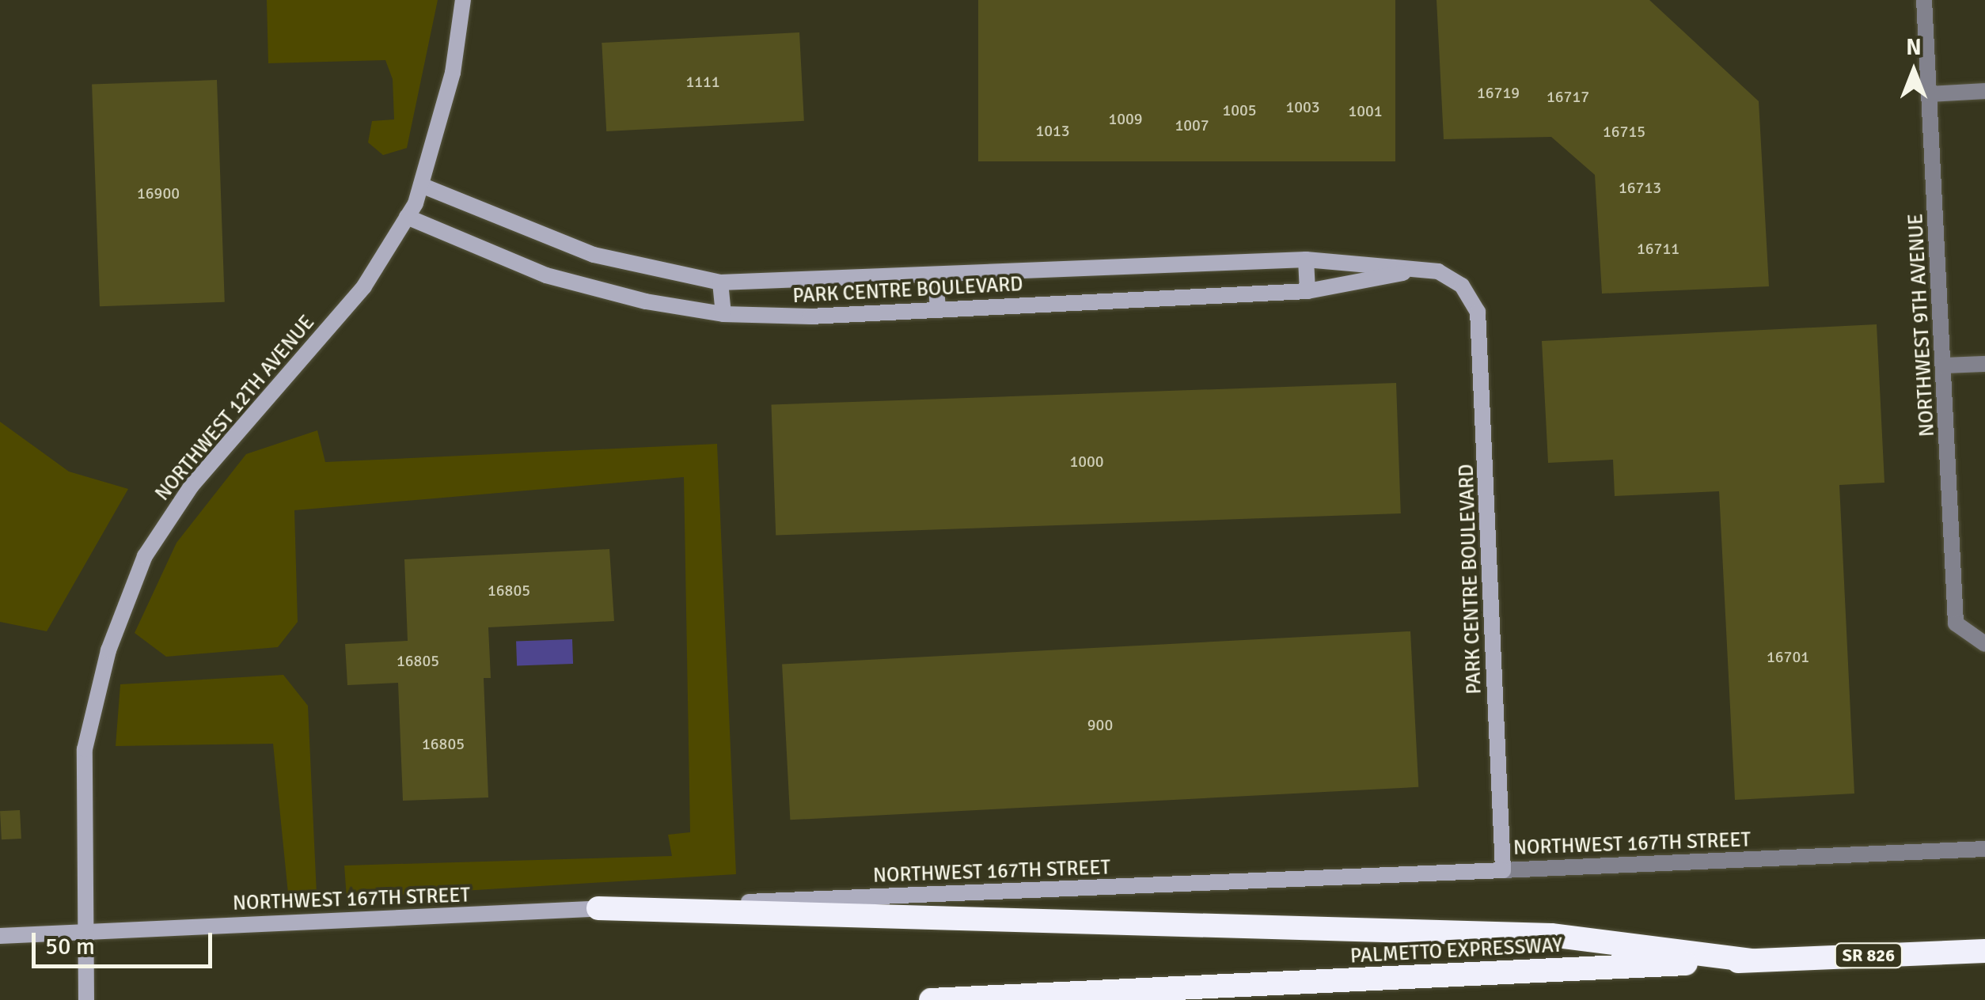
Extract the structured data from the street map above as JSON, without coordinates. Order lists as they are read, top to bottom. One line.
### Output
{"streets":{"highway":["PALMETTO EXPRESSWAY","SR 826"],"street":["PARK CENTRE BOULEVARD","NORTHWEST 9TH AVENUE","NORTHWEST 12TH AVENUE","NORTHWEST 167TH STREET"]},"crossings":[["PARK CENTRE BOULEVARD","NORTHWEST 12TH AVENUE"],["PARK CENTRE BOULEVARD","NORTHWEST 167TH STREET"],["NORTHWEST 12TH AVENUE","NORTHWEST 167TH STREET"]],"house_numbers":["1111","16719","16717","1003","1005","1001","1009","1007","1013","16715","16713","16900","16711","1000","16805","16701","16805","900","16805"],"scale_bar":"50 m","north":"top"}
